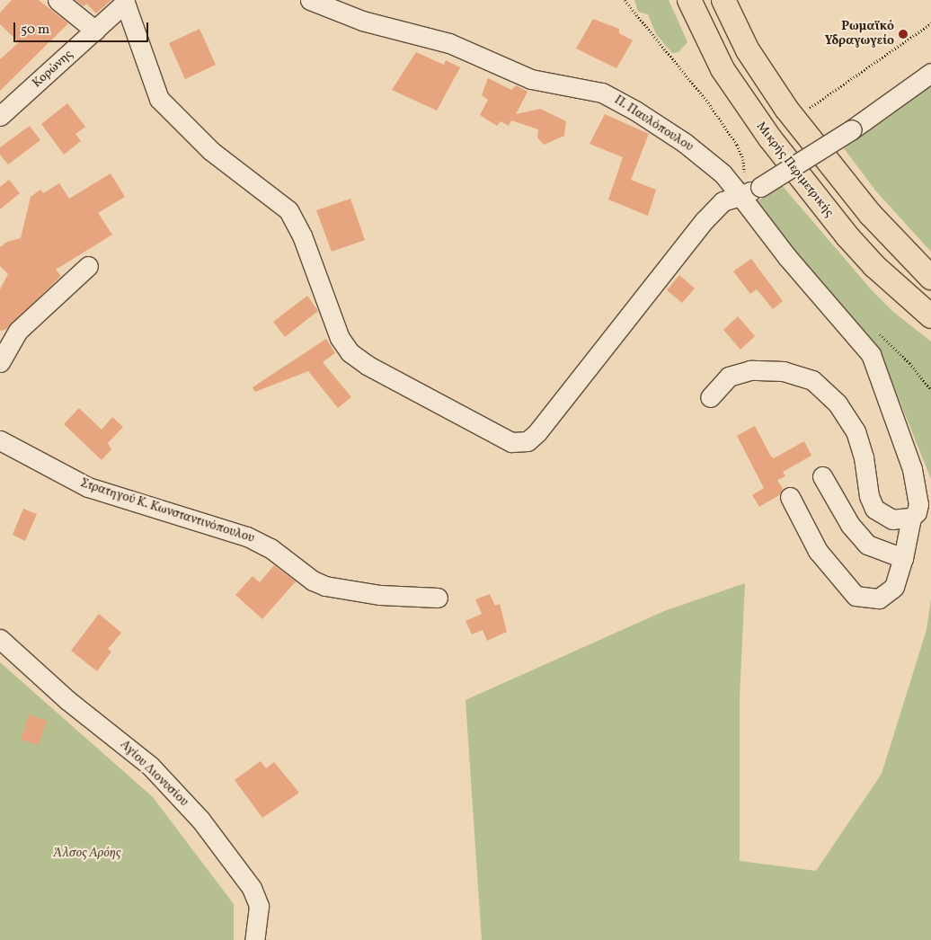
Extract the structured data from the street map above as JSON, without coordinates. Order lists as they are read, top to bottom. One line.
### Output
{"streets":{"main road":["Μικρής Περιμετρικής"],"street":["Κορώνης","Π. Παυλόπουλου","Στρατηγού Κ. Κωνσταντινόπουλου","Αγίου Διονυσίου"]},"parks":["Άλσος Αρόης"],"places":["Ρωμαϊκό Υδραγωγείο"],"scale_bar":"50 m"}
